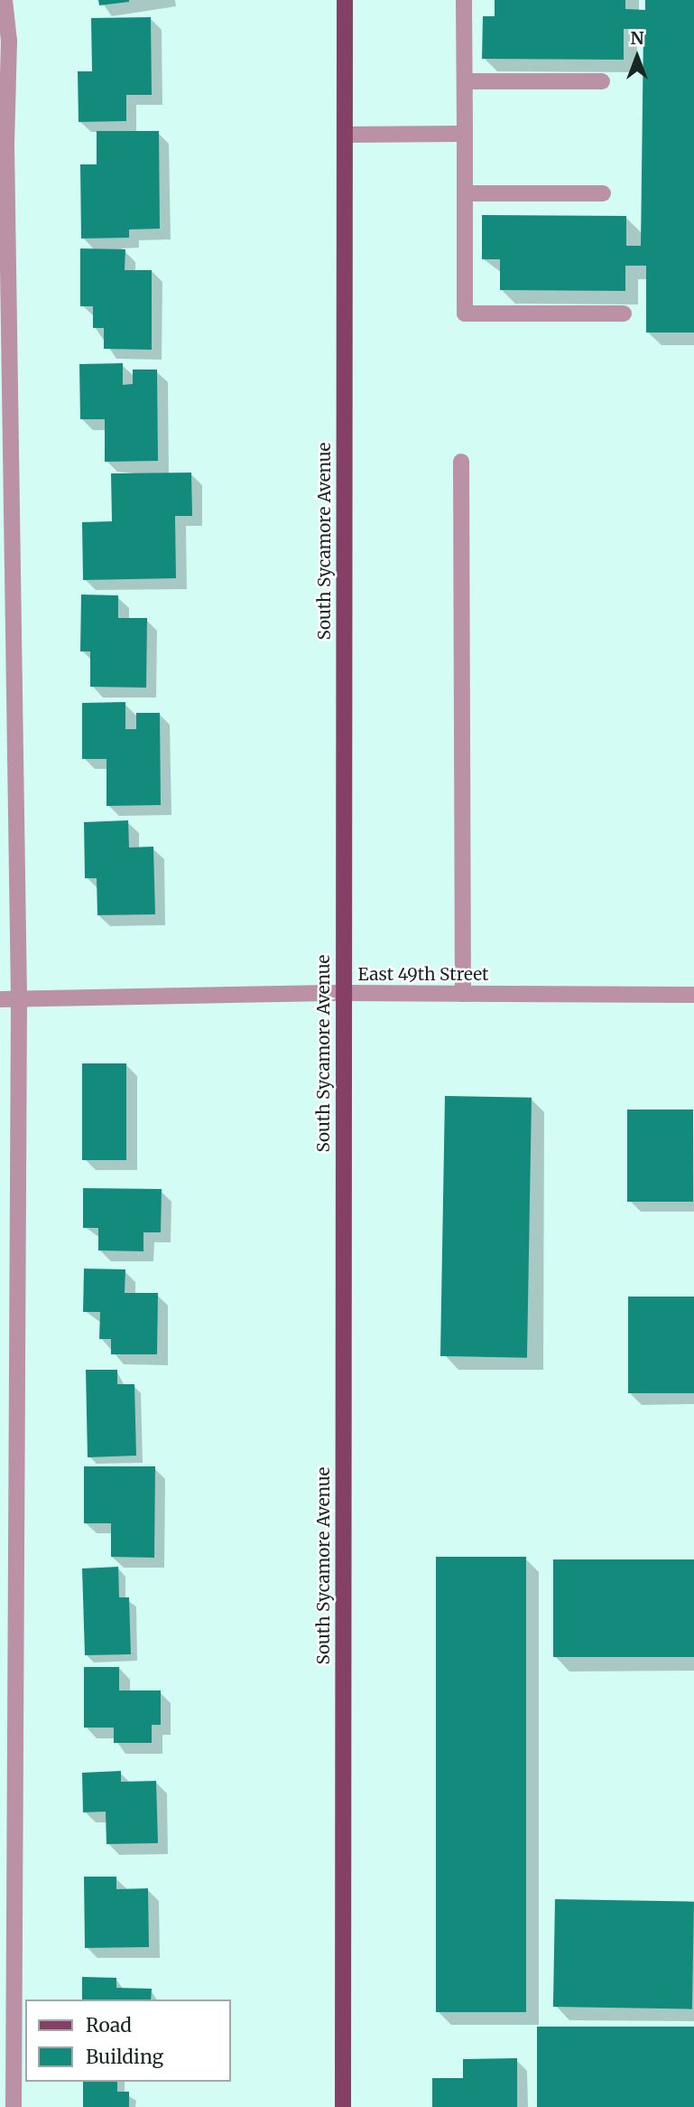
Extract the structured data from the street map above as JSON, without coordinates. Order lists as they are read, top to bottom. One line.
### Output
{"streets":{"main road":["South Sycamore Avenue"],"street":["East 49th Street"]},"crossings":[["South Sycamore Avenue","East 49th Street"]],"legend":["Road","Building"],"north":"top"}
